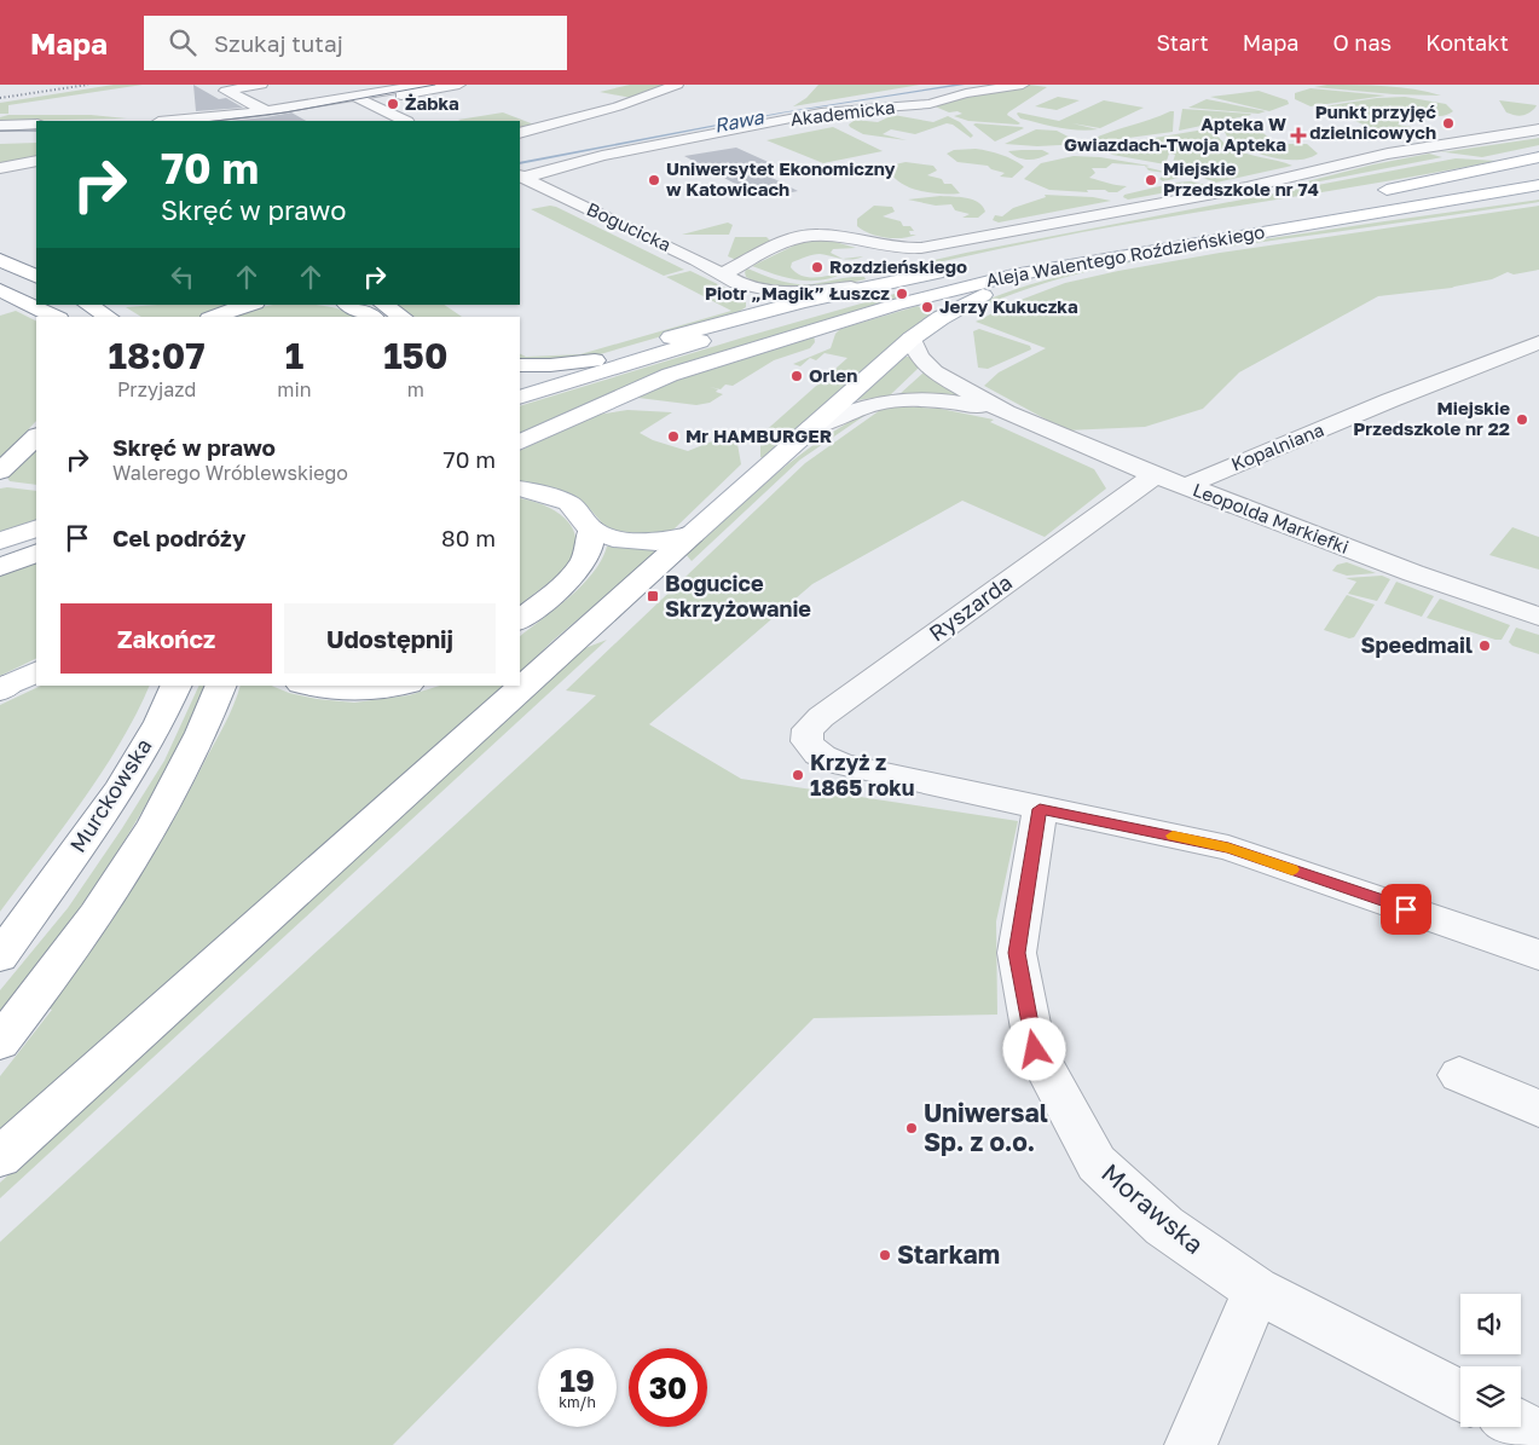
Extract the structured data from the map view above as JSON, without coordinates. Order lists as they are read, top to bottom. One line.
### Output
{"streets":{"main road":["Aleja Walentego Roździeńskiego","Murckowska"],"street":["Akademicka","Bogucicka","Kopalniana","Leopolda Markiefki","Ryszarda","Morawska"]},"crossings":[["Akademicka","Bogucicka"],["Kopalniana","Leopolda Markiefki"],["Leopolda Markiefki","Ryszarda"],["Ryszarda","Morawska"]],"water":["Rawa"],"places":{"other":["Żabka","Punkt przyjęć dzielnicowych","Uniwersytet Ekonomiczny w Katowicach","Miejskie Przedszkole nr 74","Rozdzieńskiego","Piotr „Magik” Łuszcz","Jerzy Kukuczka","Orlen","Miejskie Przedszkole nr 22","Mr HAMBURGER","Speedmail","Krzyż z 1865 roku","Uniwersal Sp. z o.o.","Starkam"],"health":["Apteka W Gwiazdach-Twoja Apteka"],"transit":["Bogucice Skrzyżowanie"]},"page":{"header":"Mapa","search":"Szukaj tutaj","nav":["Start","Mapa","O nas","Kontakt"],"turn":["70 m","Skręć w prawo"],"eta":["18:07","Przyjazd","1","min","150","m"],"list":[{"name":"Skręć w prawo","note":"Walerego Wróblewskiego","value":"70 m"},{"name":"Cel podróży","value":"80 m"}],"buttons":["Zakończ","Udostępnij"],"speed":"19 km/h","limit":"30"}}
